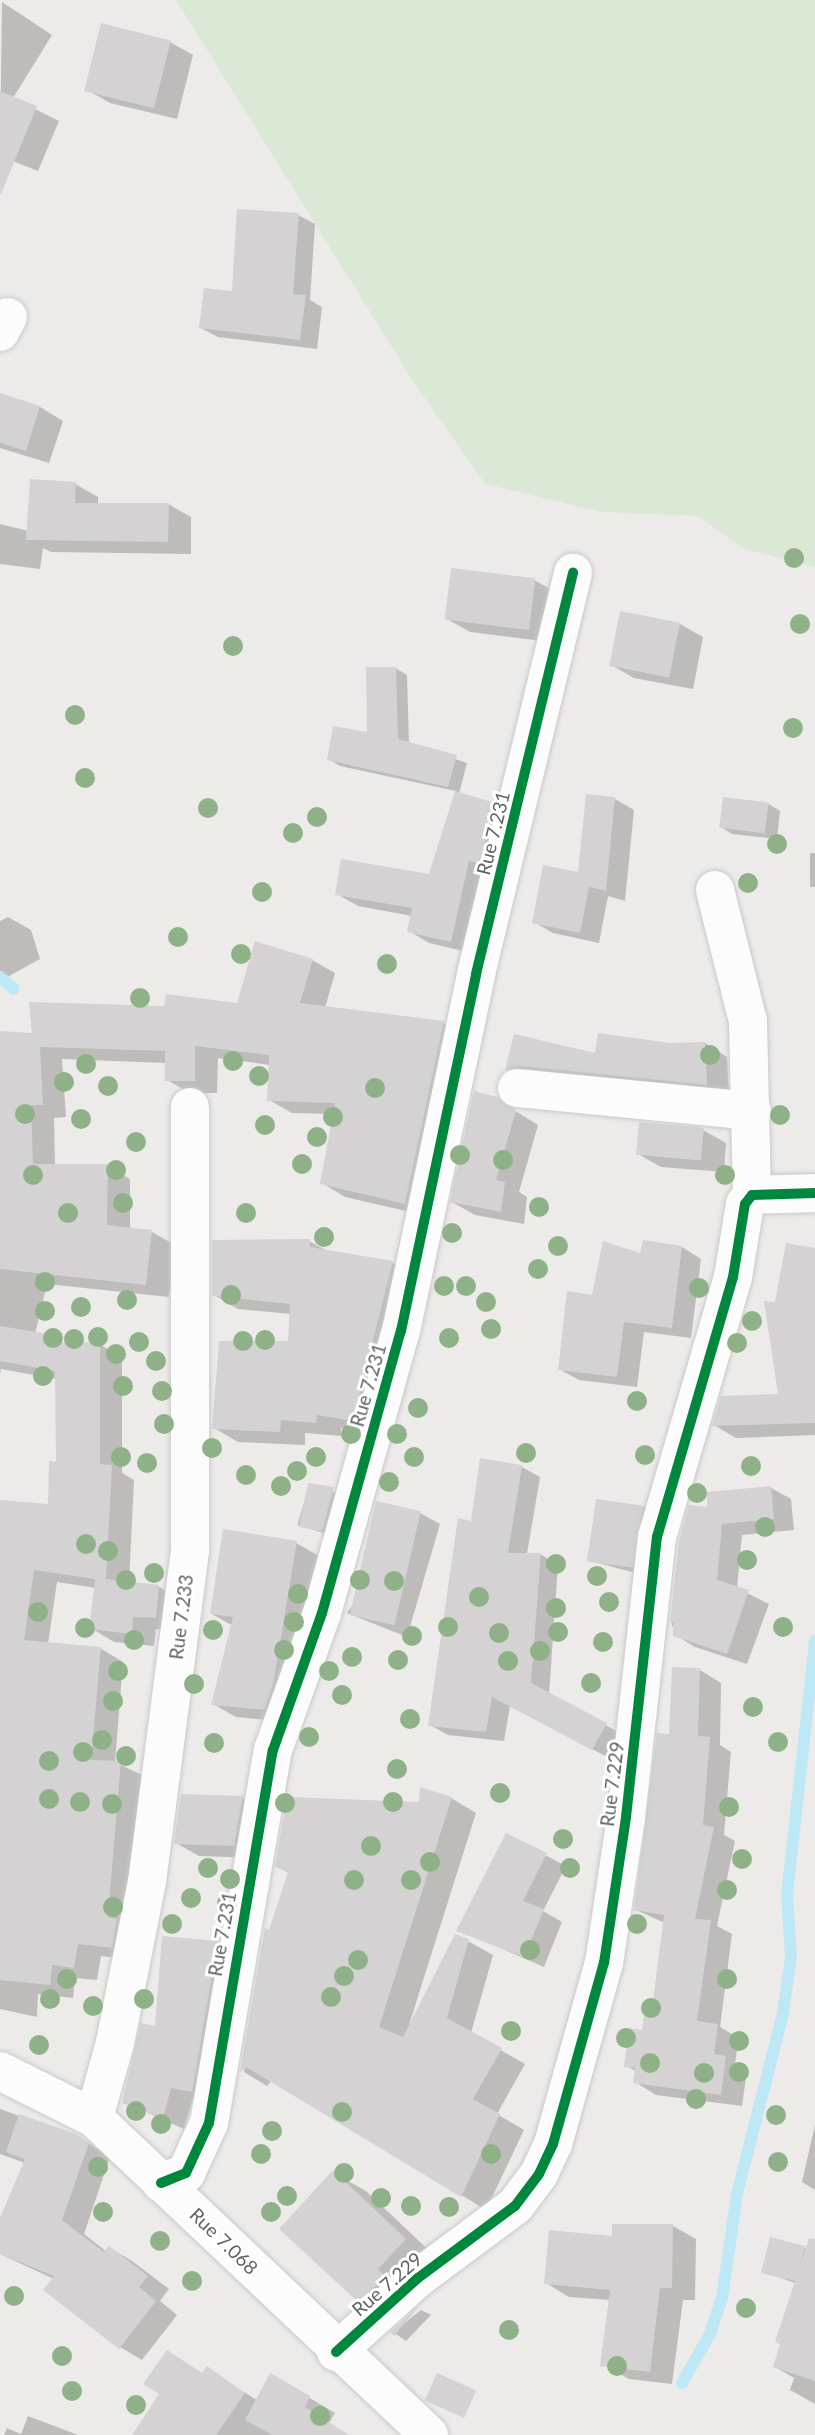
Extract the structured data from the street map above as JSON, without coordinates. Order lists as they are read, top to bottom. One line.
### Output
{"streets":{"street":["Rue 7.231","Rue 7.233","Rue 7.229","Rue 7.068"]},"crossings":[["Rue 7.231","Rue 7.068"],["Rue 7.233","Rue 7.068"],["Rue 7.229","Rue 7.068"]]}
